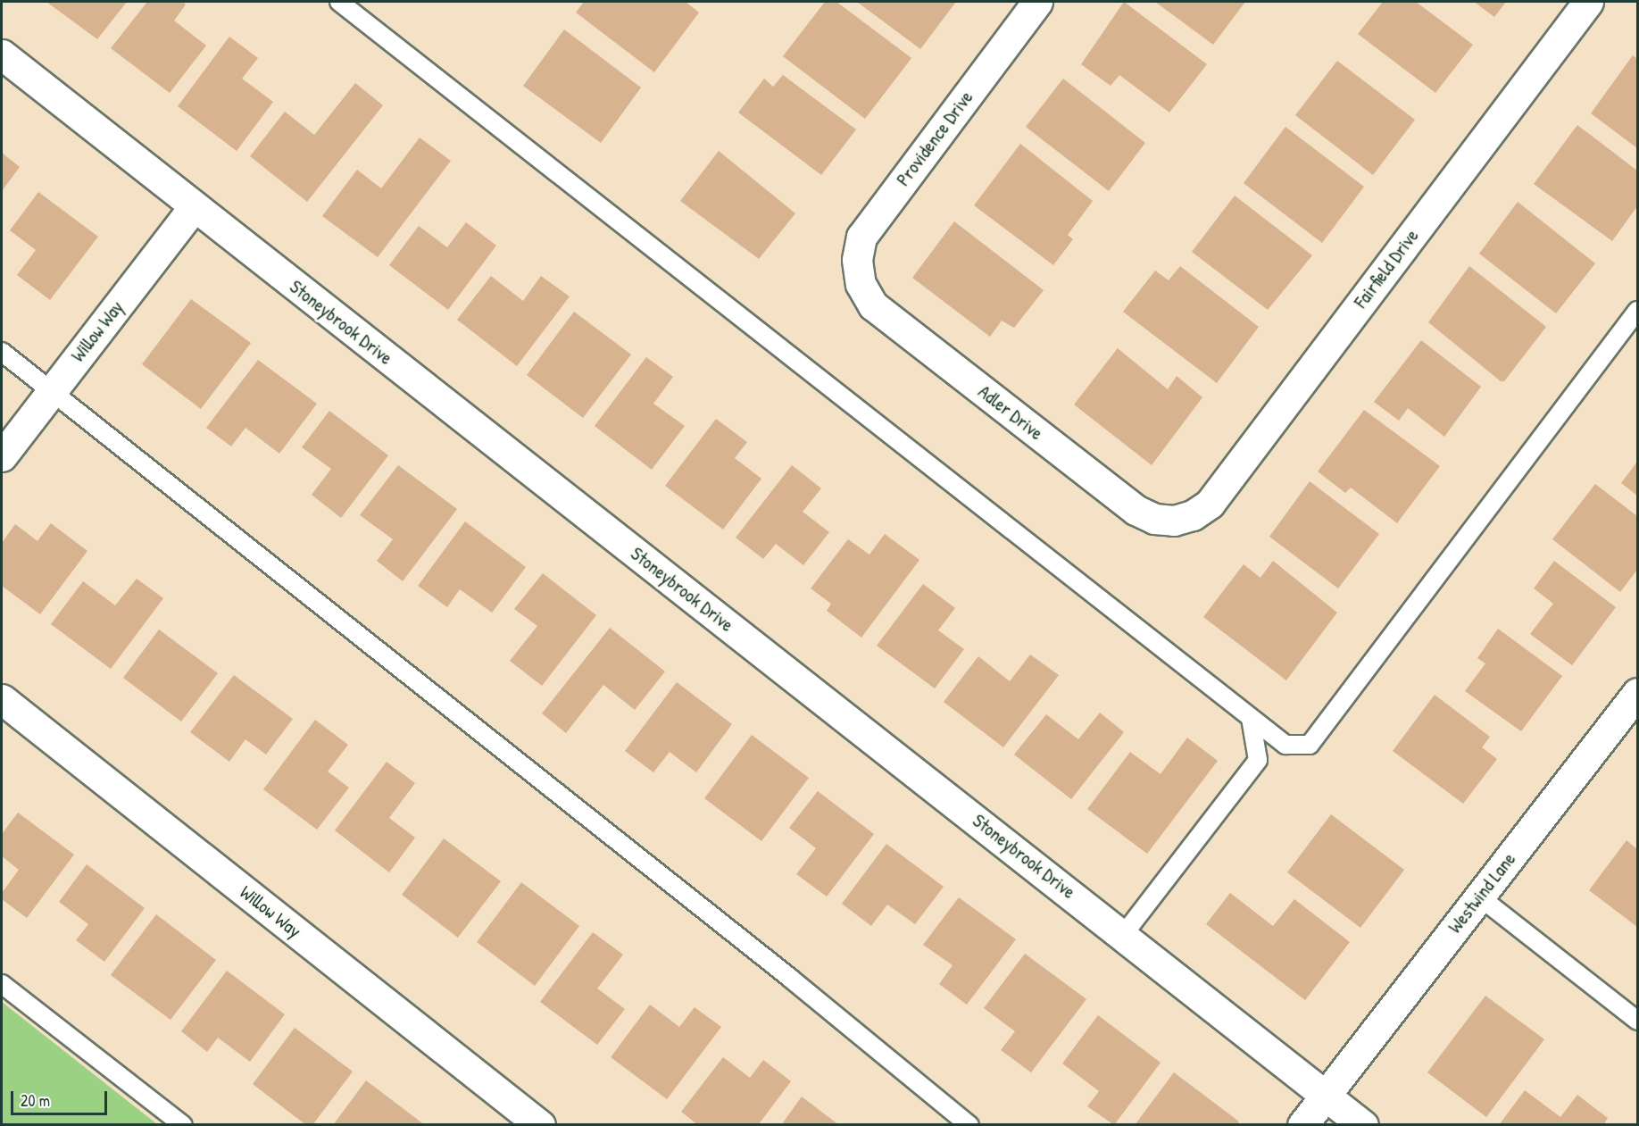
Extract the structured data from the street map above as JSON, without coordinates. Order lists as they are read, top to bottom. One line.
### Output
{"streets":{"street":["Providence Drive","Fairfield Drive","Stoneybrook Drive","Willow Way","Adler Drive","Westwind Lane"]},"crossings":[["Providence Drive","Adler Drive"],["Fairfield Drive","Adler Drive"],["Stoneybrook Drive","Willow Way"],["Stoneybrook Drive","Westwind Lane"]],"scale_bar":"20 m"}
